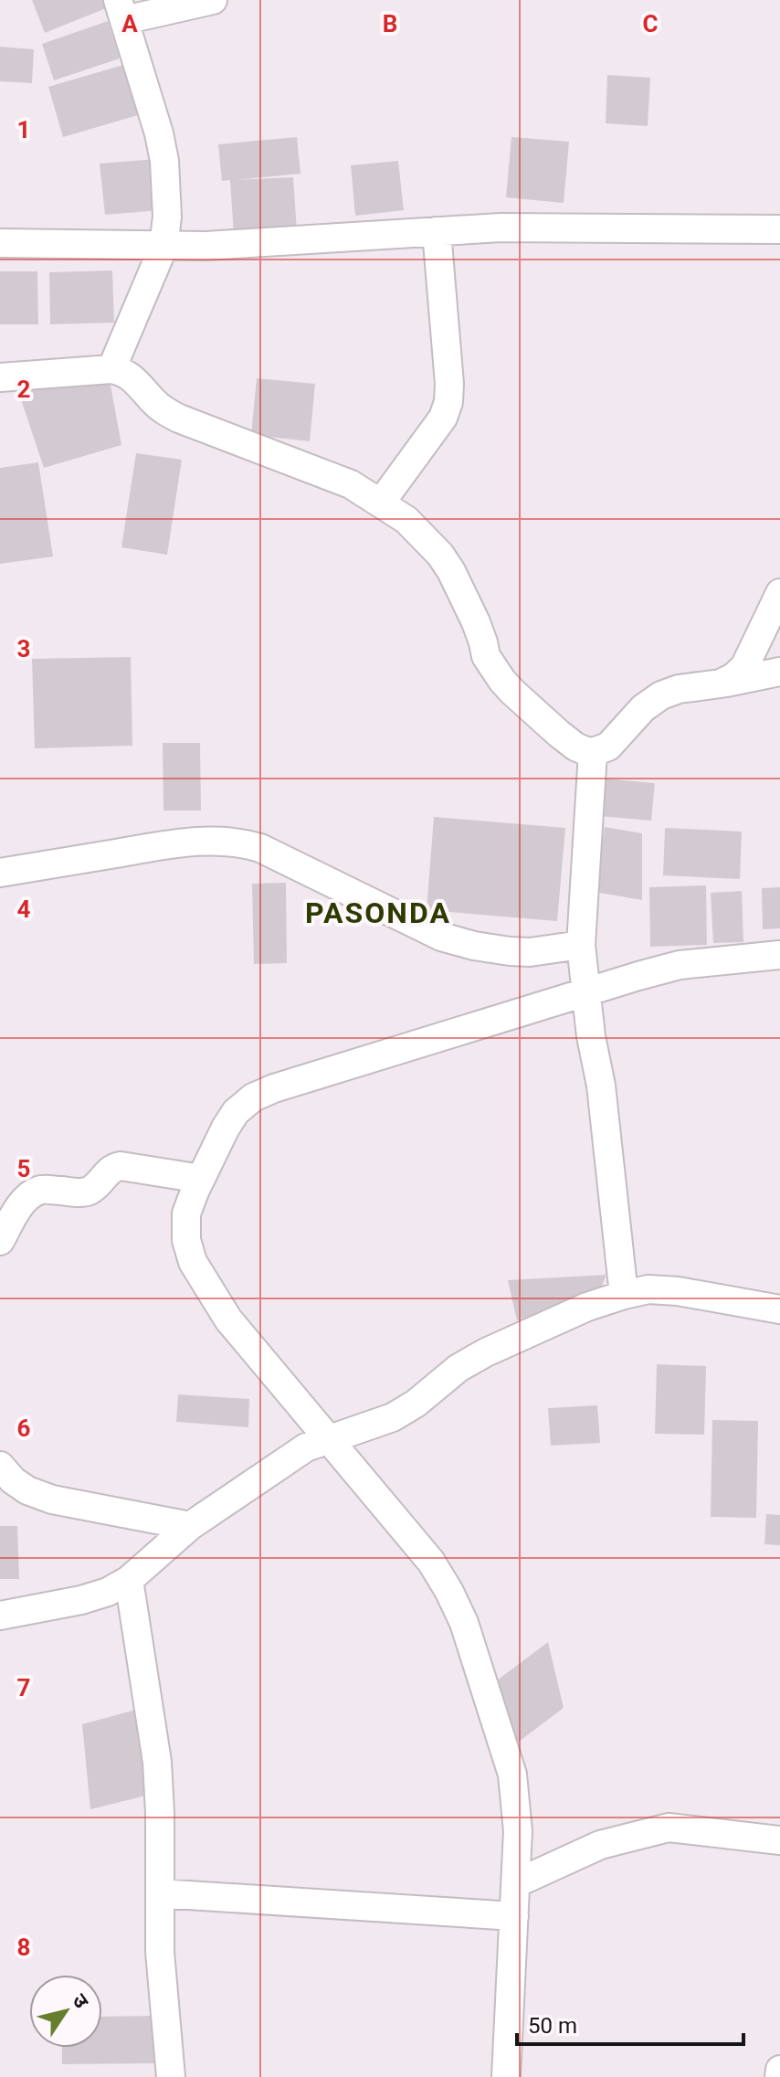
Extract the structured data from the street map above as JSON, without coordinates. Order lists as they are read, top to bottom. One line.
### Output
{"districts":["PASONDA"],"scale_bar":"50 m","north":"top right","grid":{"columns":["A","B","C"],"rows":["1","2","3","4","5","6","7","8"]}}
